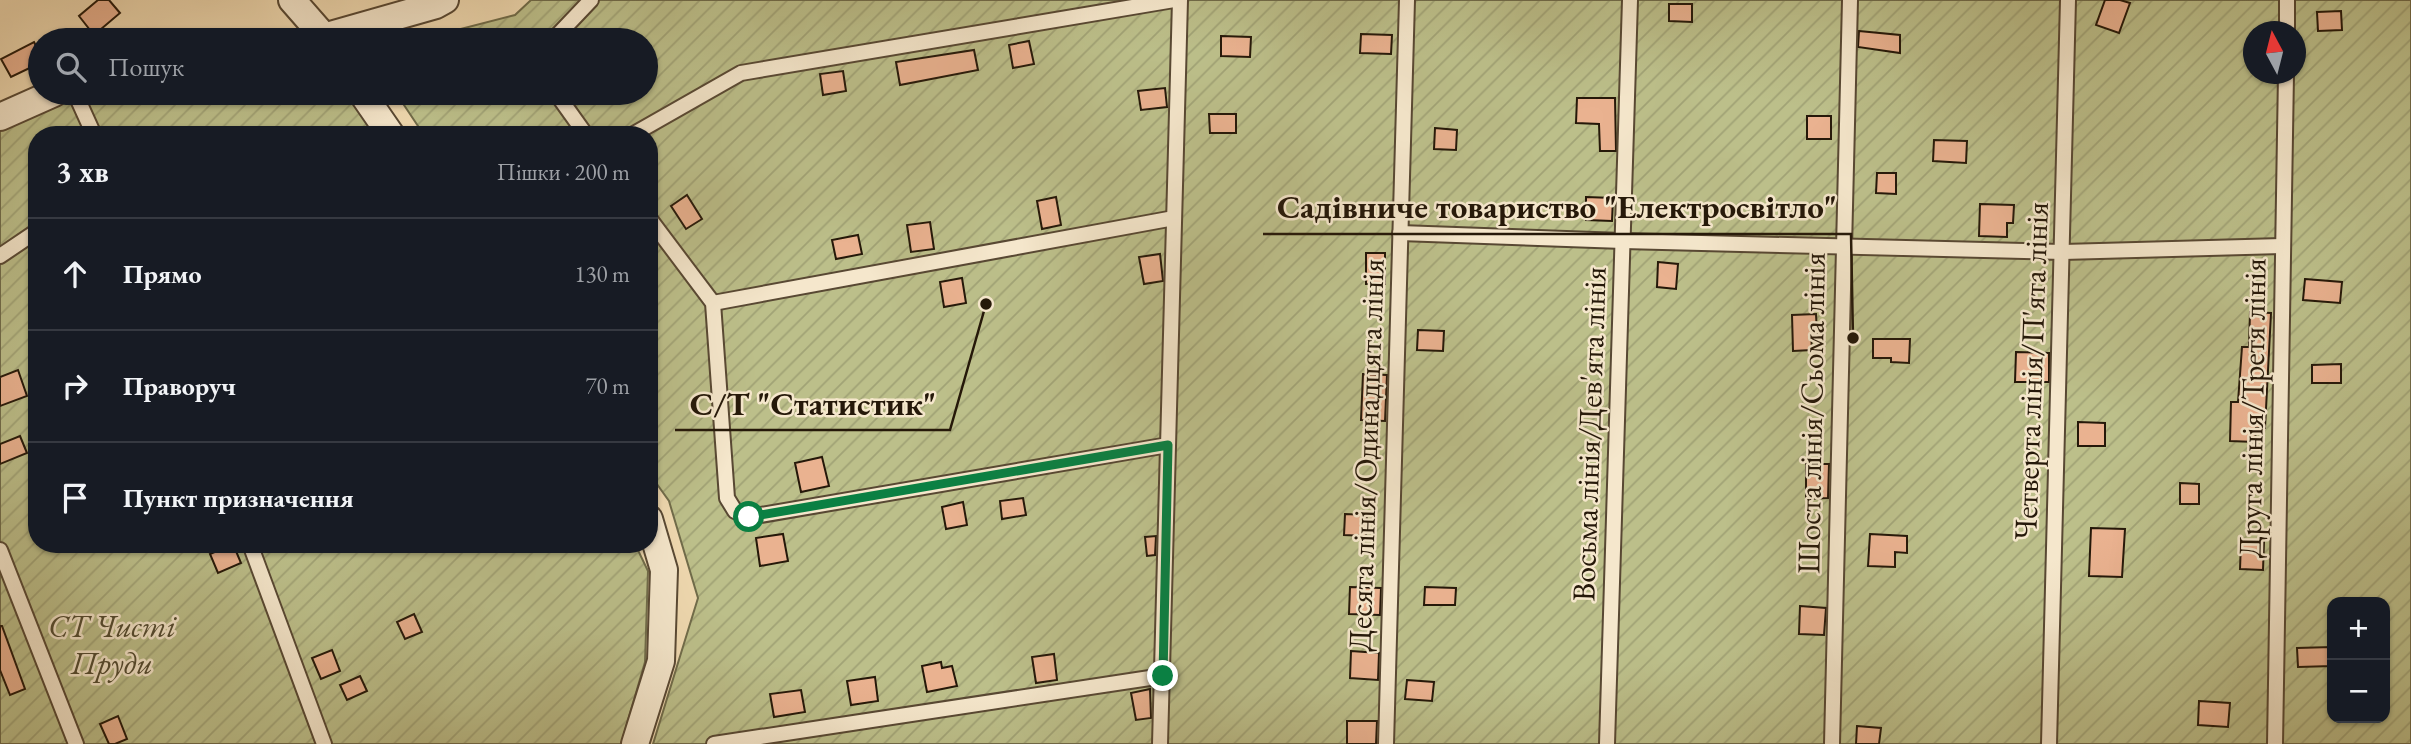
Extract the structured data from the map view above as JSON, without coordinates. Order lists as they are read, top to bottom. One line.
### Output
{"streets":{"lane":["Четверта лінія/П'ята лінія","Друга лінія/Третя лінія","Шоста лінія/Сьома лінія","Восьма лінія/Дев'ята лінія","Десята лінія/Одинадцята лінія"]},"parks":["СТ Чисті Пруди"],"places":["С/Т \"Статистик\"","Садівниче товариство \"Електросвітло\""],"north":"top","page":{"search":"Пошук","heading":["3 хв","Пішки · 200 m"],"list":[["Прямо","130 m"],["Праворуч","70 m"],"Пункт призначення"],"map_buttons":["+","−"]}}
